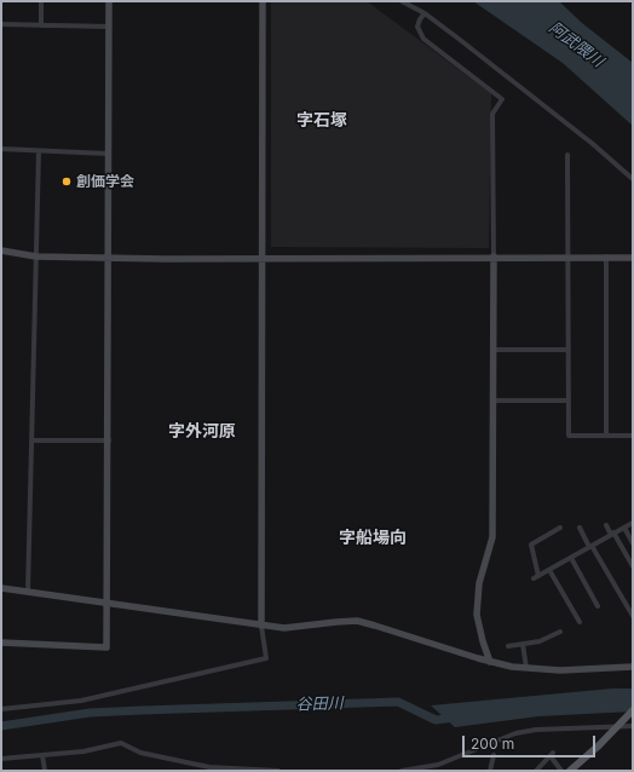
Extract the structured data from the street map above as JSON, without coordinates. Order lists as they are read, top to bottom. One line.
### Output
{"districts":["字石塚","字外河原","字船場向"],"water":["阿武隈川","谷田川"],"places":["創価学会"],"scale_bar":"200 m"}
